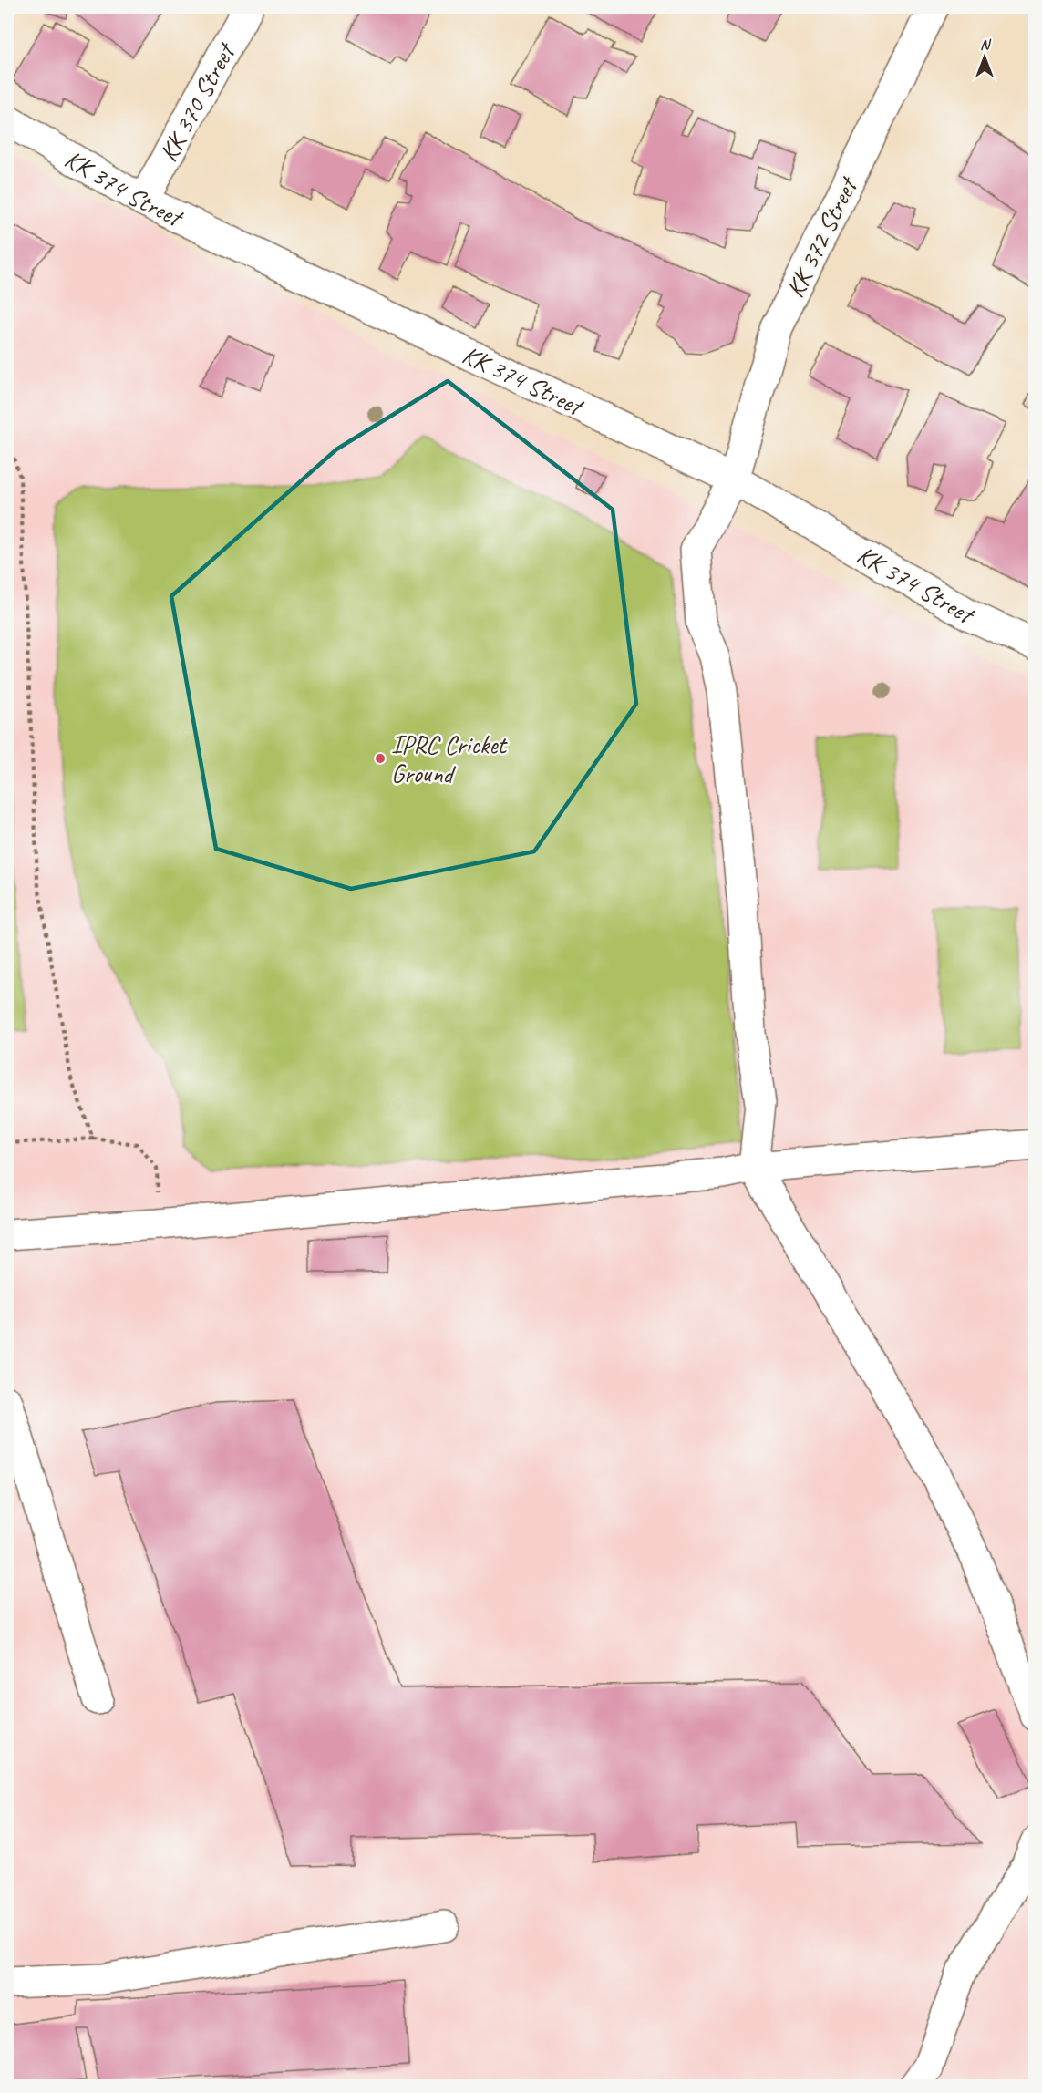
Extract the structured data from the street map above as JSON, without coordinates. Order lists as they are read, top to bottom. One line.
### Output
{"streets":{"street":["KK 370 Street","KK 374 Street","KK 372 Street"]},"crossings":[["KK 370 Street","KK 374 Street"],["KK 374 Street","KK 372 Street"]],"places":["IPRC Cricket Ground"],"north":"top"}
